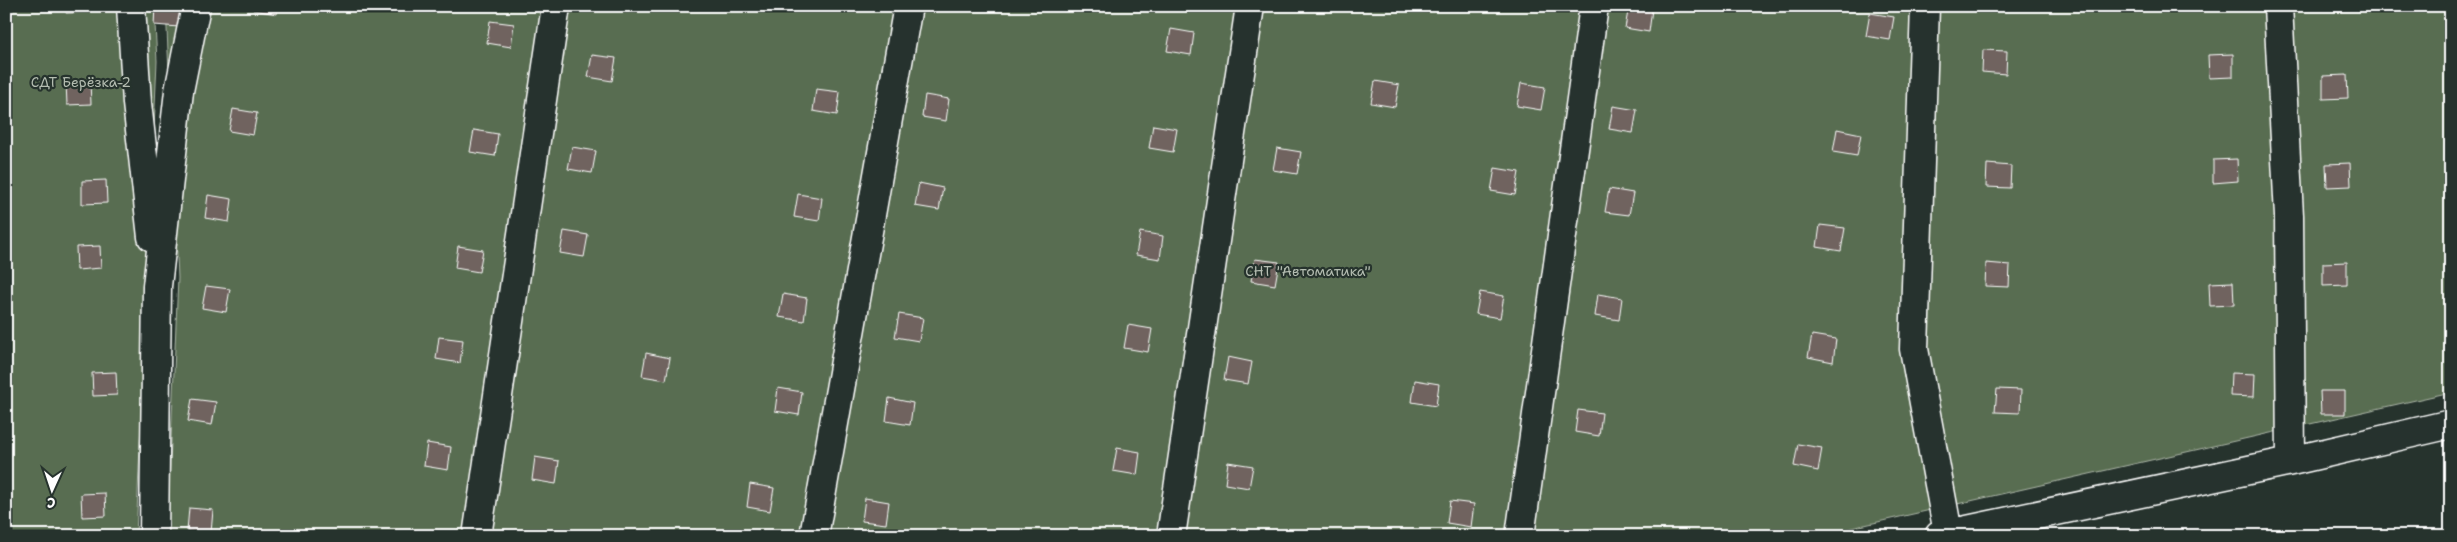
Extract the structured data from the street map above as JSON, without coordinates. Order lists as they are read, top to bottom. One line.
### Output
{"parks":["СДТ Берёзка-2","СНТ \"Автоматика\""],"north":"bottom"}
